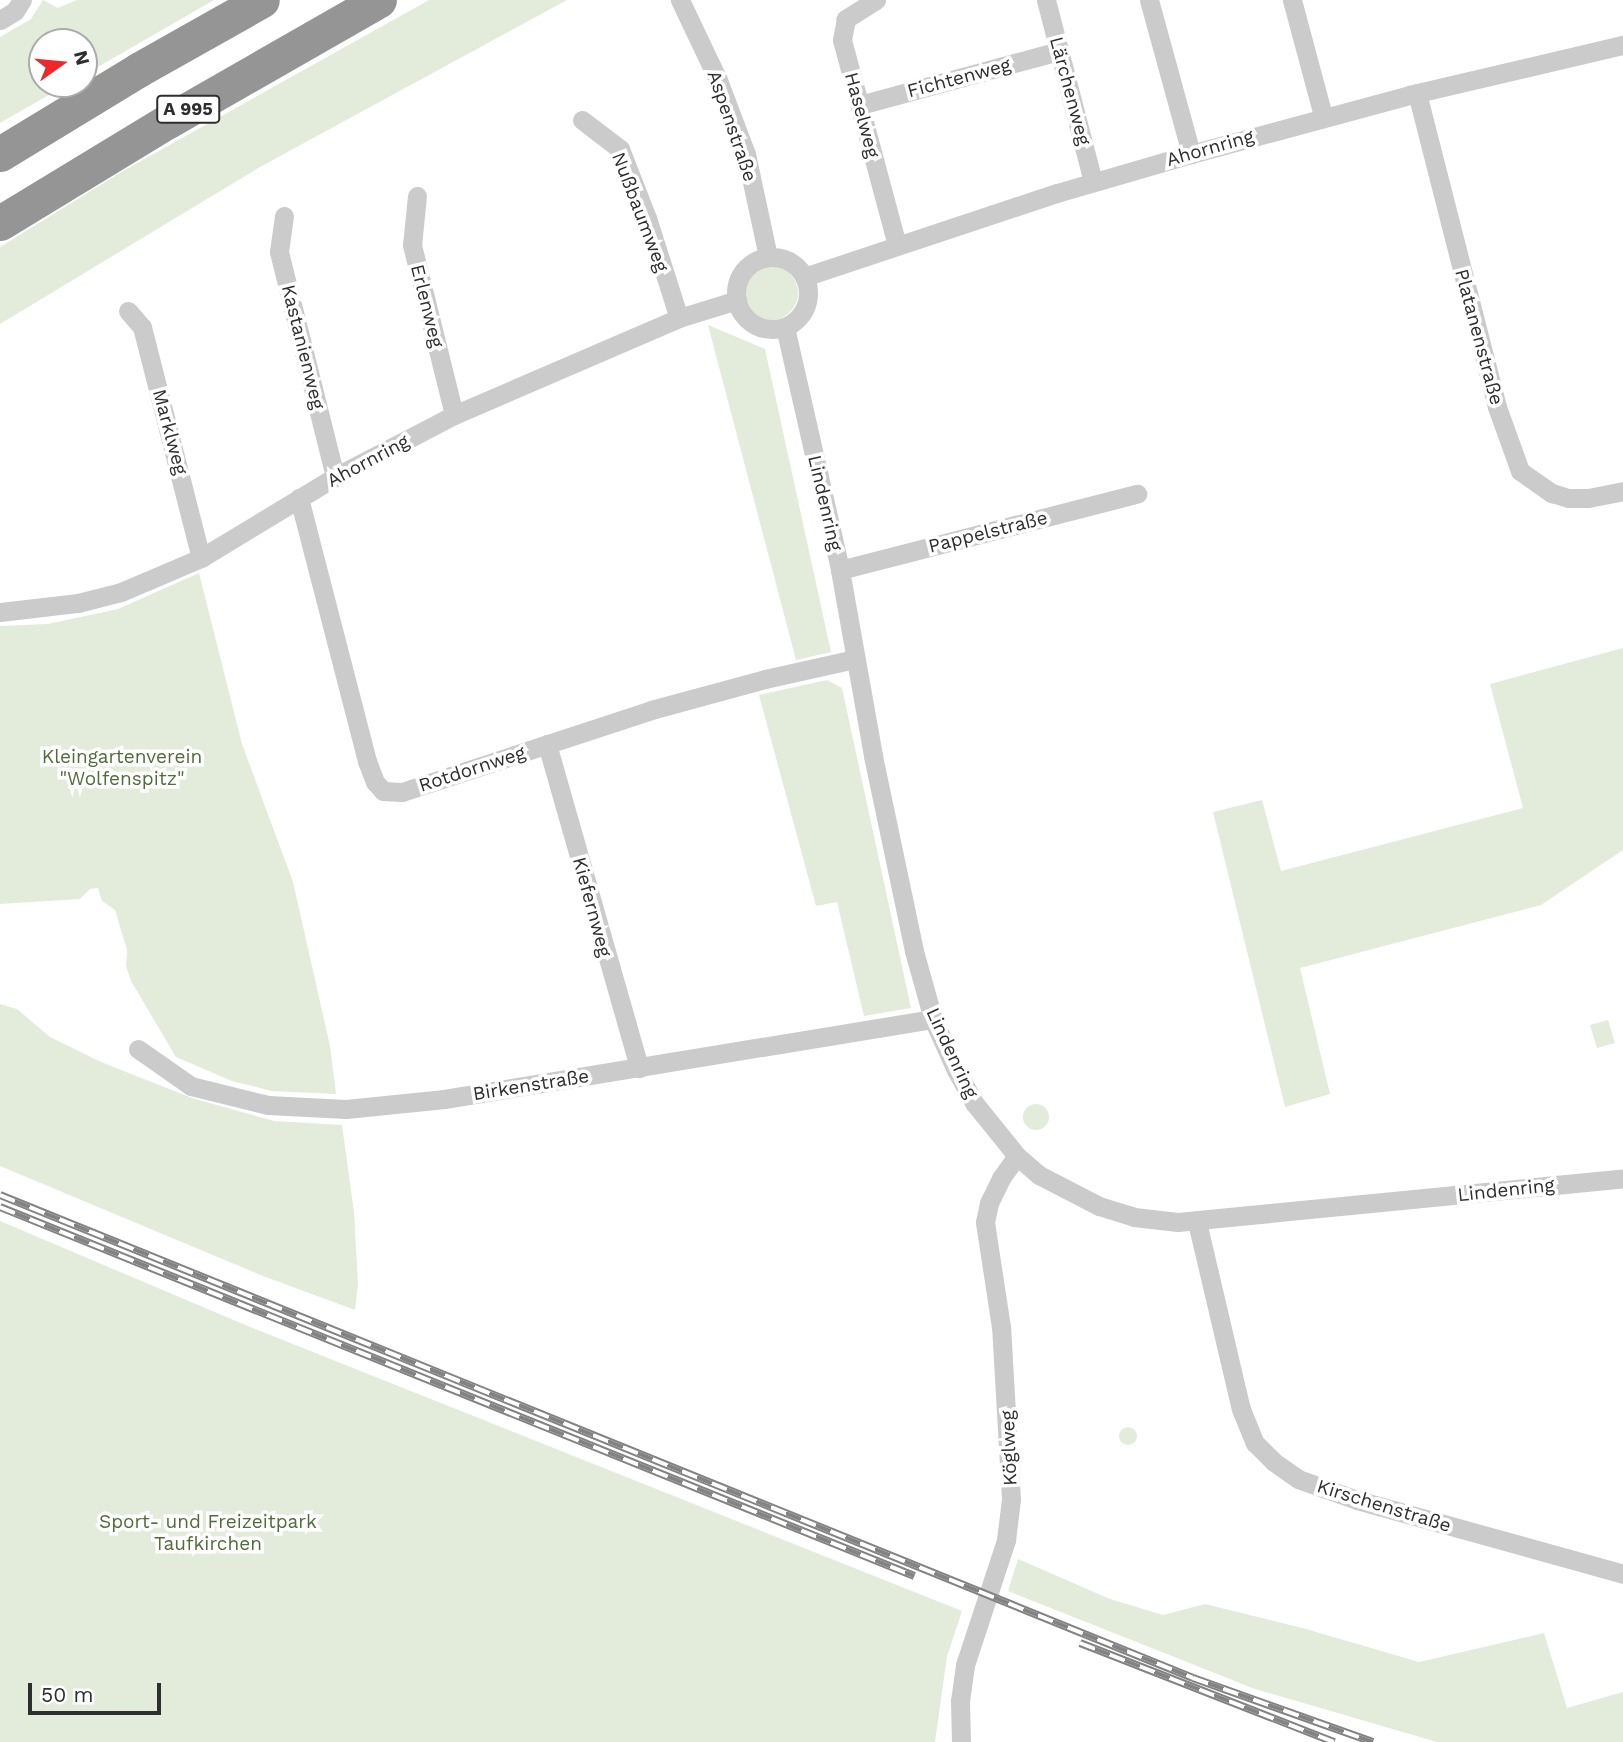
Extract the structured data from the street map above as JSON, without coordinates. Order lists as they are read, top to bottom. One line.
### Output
{"streets":{"highway":["A 995"],"street":["Fichtenweg","Lärchenweg","Haselweg","Aspenstraße","Ahornring","Nußbaumweg","Erlenweg","Platanenstraße","Kastanienweg","Marklweg","Lindenring","Pappelstraße","Rotdornweg","Kiefernweg","Birkenstraße","Köglweg","Kirschenstraße"]},"crossings":[["Fichtenweg","Lärchenweg"],["Fichtenweg","Haselweg"],["Lärchenweg","Ahornring"],["Haselweg","Ahornring"],["Aspenstraße","Ahornring"],["Aspenstraße","Lindenring"],["Ahornring","Nußbaumweg"],["Ahornring","Erlenweg"],["Ahornring","Platanenstraße"],["Ahornring","Kastanienweg"],["Ahornring","Marklweg"],["Ahornring","Lindenring"],["Ahornring","Rotdornweg"],["Lindenring","Pappelstraße"],["Lindenring","Rotdornweg"],["Lindenring","Birkenstraße"],["Lindenring","Köglweg"],["Lindenring","Kirschenstraße"],["Rotdornweg","Kiefernweg"],["Kiefernweg","Birkenstraße"]],"parks":["Kleingartenverein \"Wolfenspitz\"","Sport- und Freizeitpark Taufkirchen"],"scale_bar":"50 m","north":"right"}
